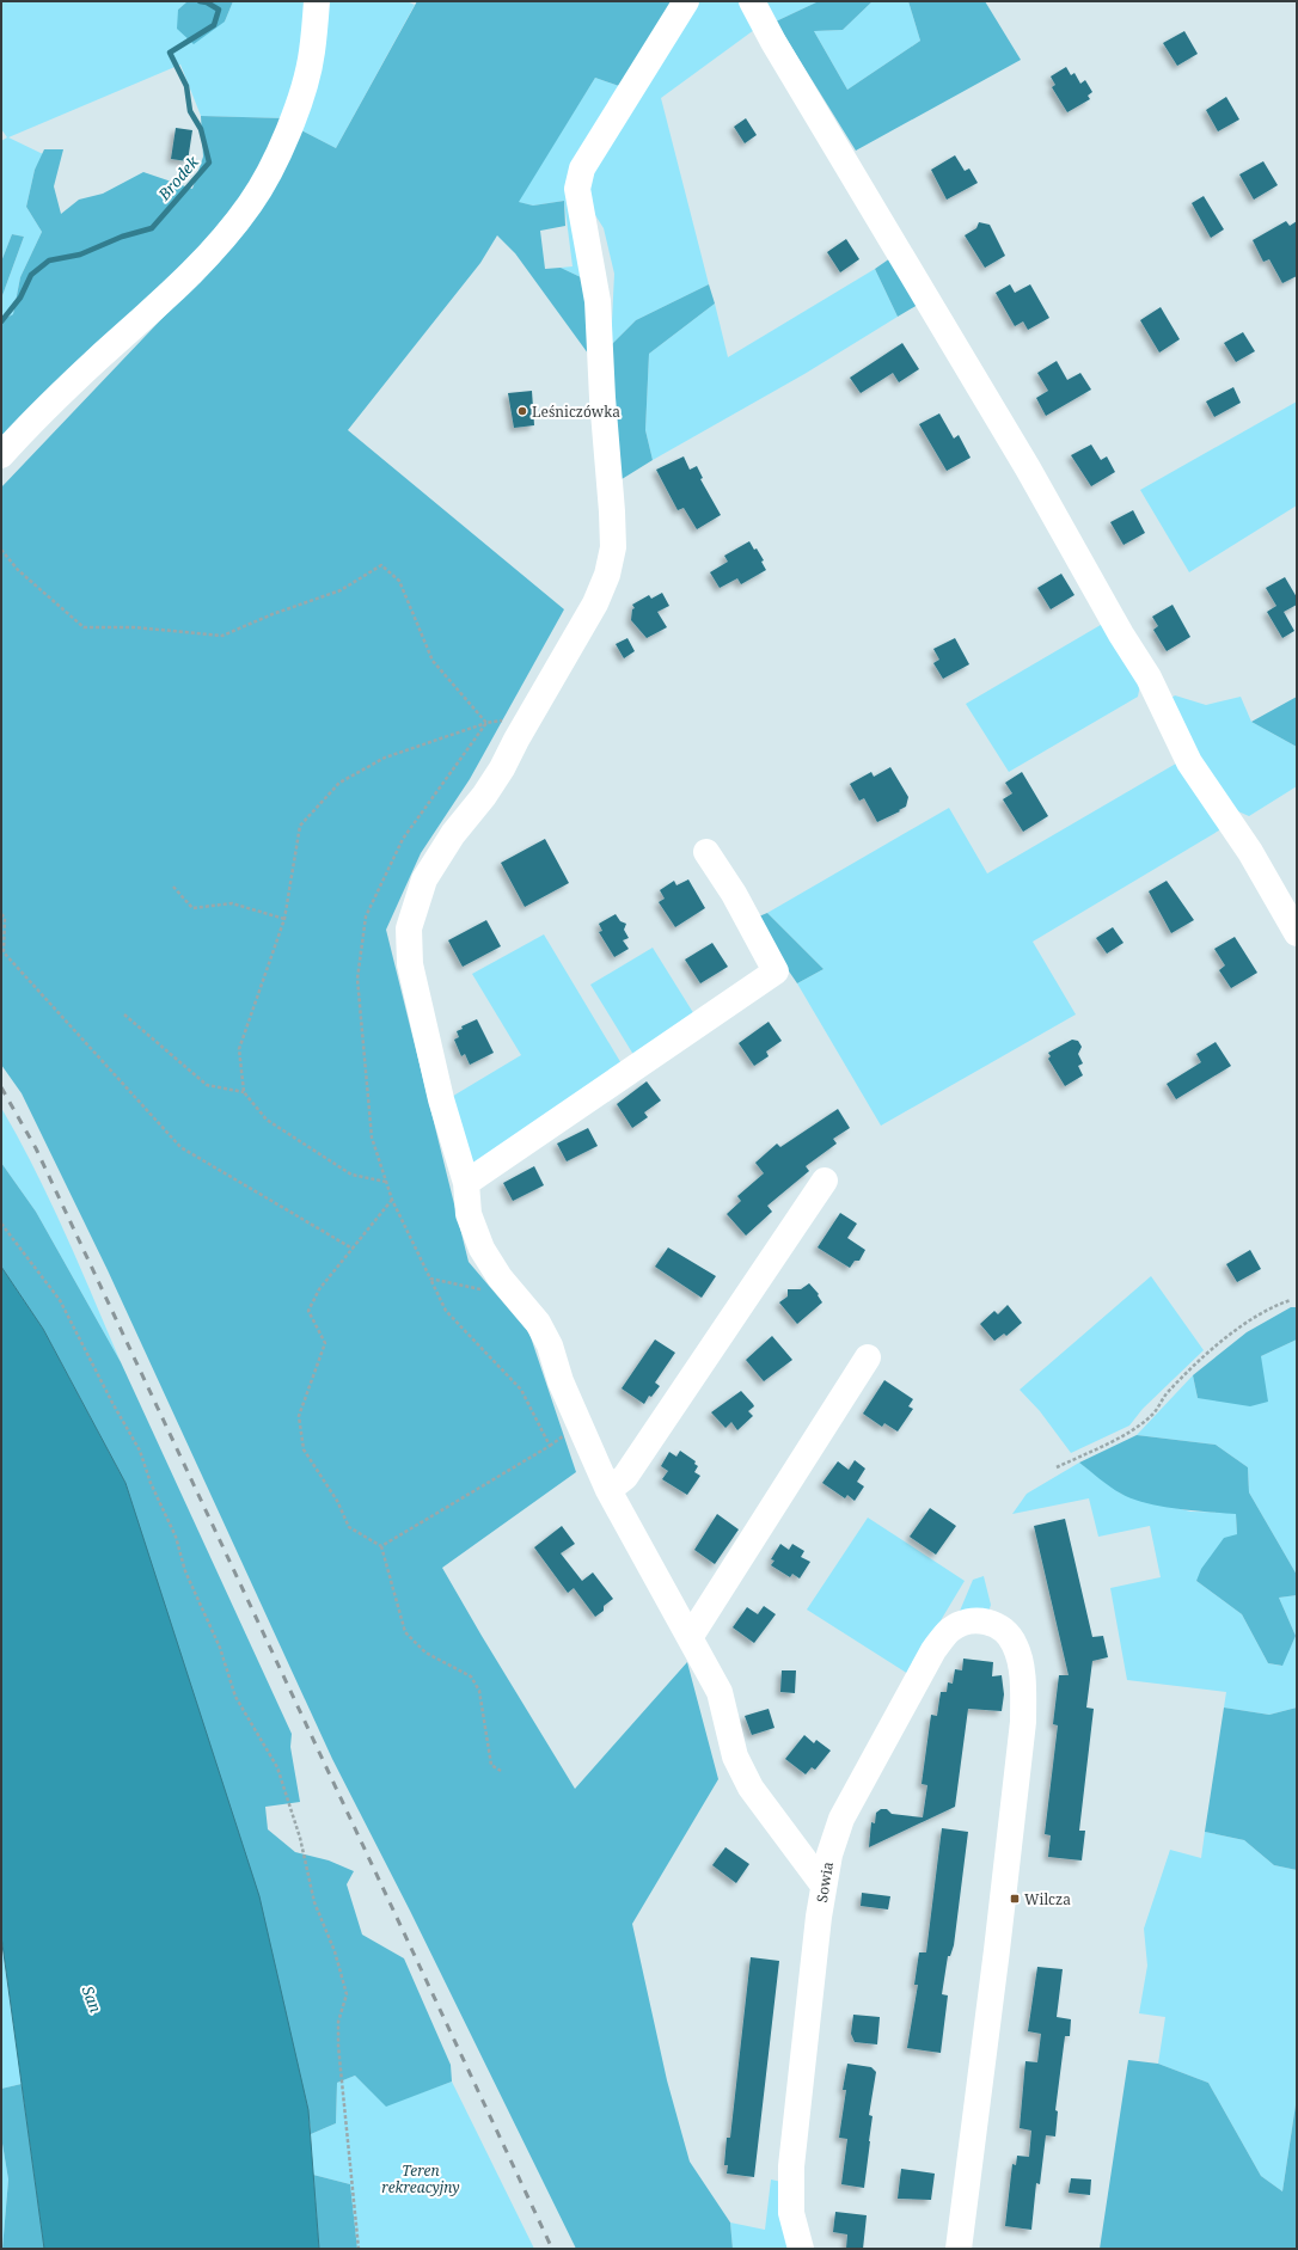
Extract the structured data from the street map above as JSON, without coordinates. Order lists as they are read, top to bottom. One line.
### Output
{"streets":{"street":["Sowia"]},"water":["Brodek","San"],"parks":["Teren rekreacyjny"],"places":{"other":["Leśniczówka"],"transit":["Wilcza"]}}
